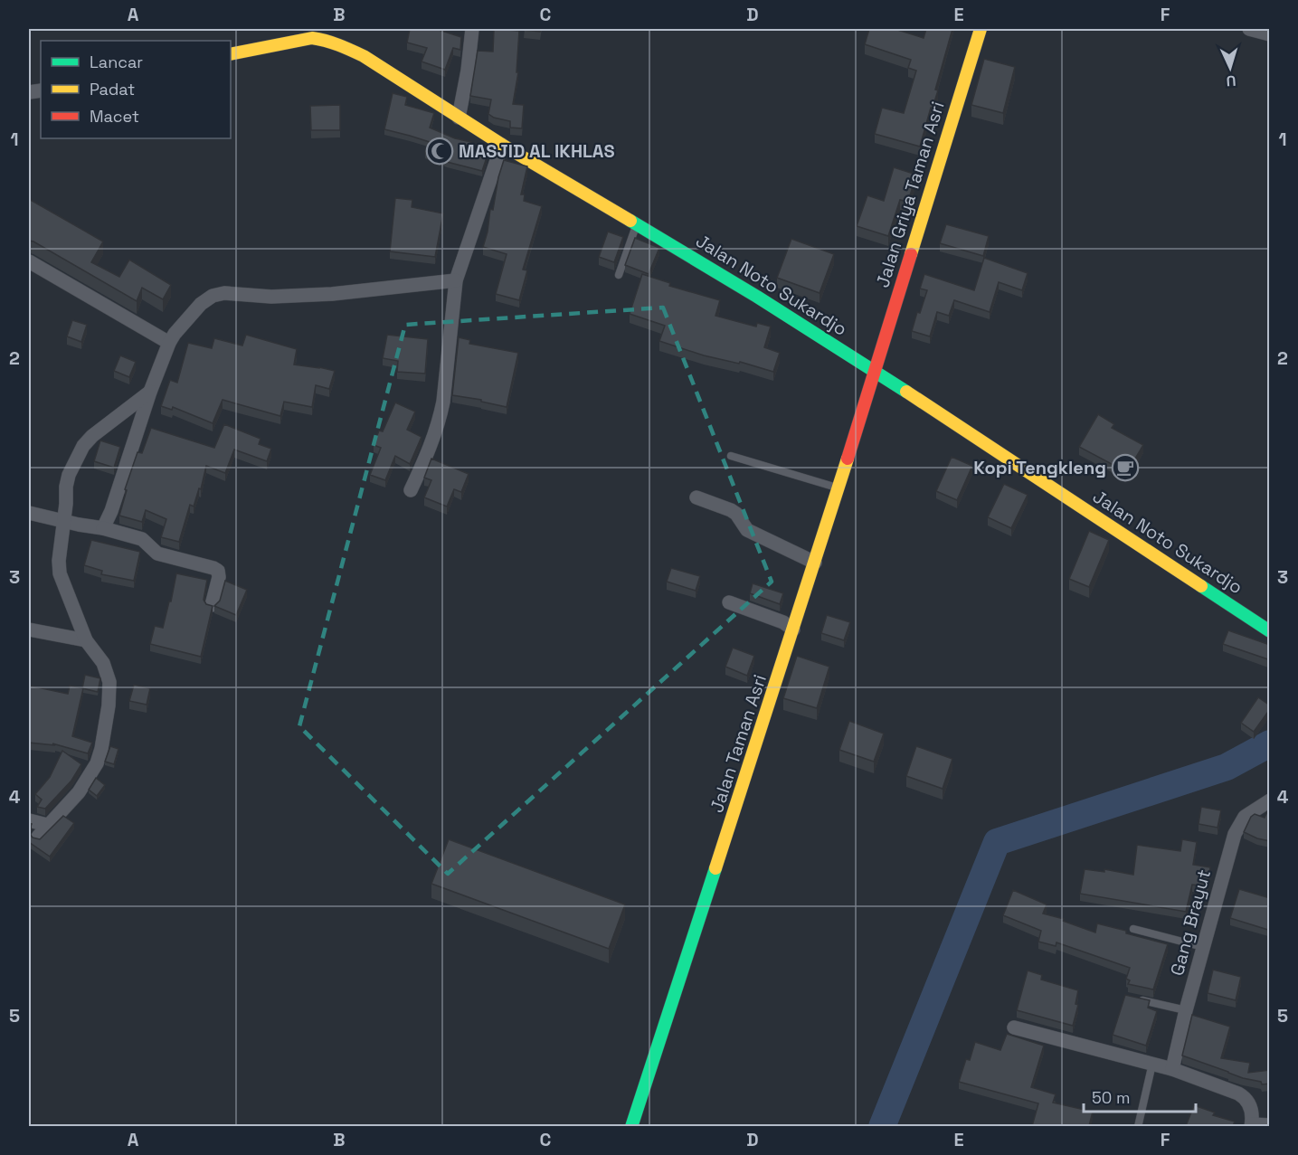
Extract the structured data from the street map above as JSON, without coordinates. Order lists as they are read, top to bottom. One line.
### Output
{"streets":{"street":["Jalan Griya Taman Asri","Jalan Noto Sukardjo","Jalan Taman Asri","Gang Brayut"]},"crossings":[["Jalan Griya Taman Asri","Jalan Noto Sukardjo"],["Jalan Griya Taman Asri","Jalan Taman Asri"],["Jalan Noto Sukardjo","Jalan Taman Asri"]],"places":{"mosque":["MASJID AL IKHLAS"],"cafe":["Kopi Tengkleng"]},"legend":["Lancar","Padat","Macet"],"scale_bar":"50 m","north":"bottom","grid":{"columns":["A","B","C","D","E","F"],"rows":["1","2","3","4","5"]}}
